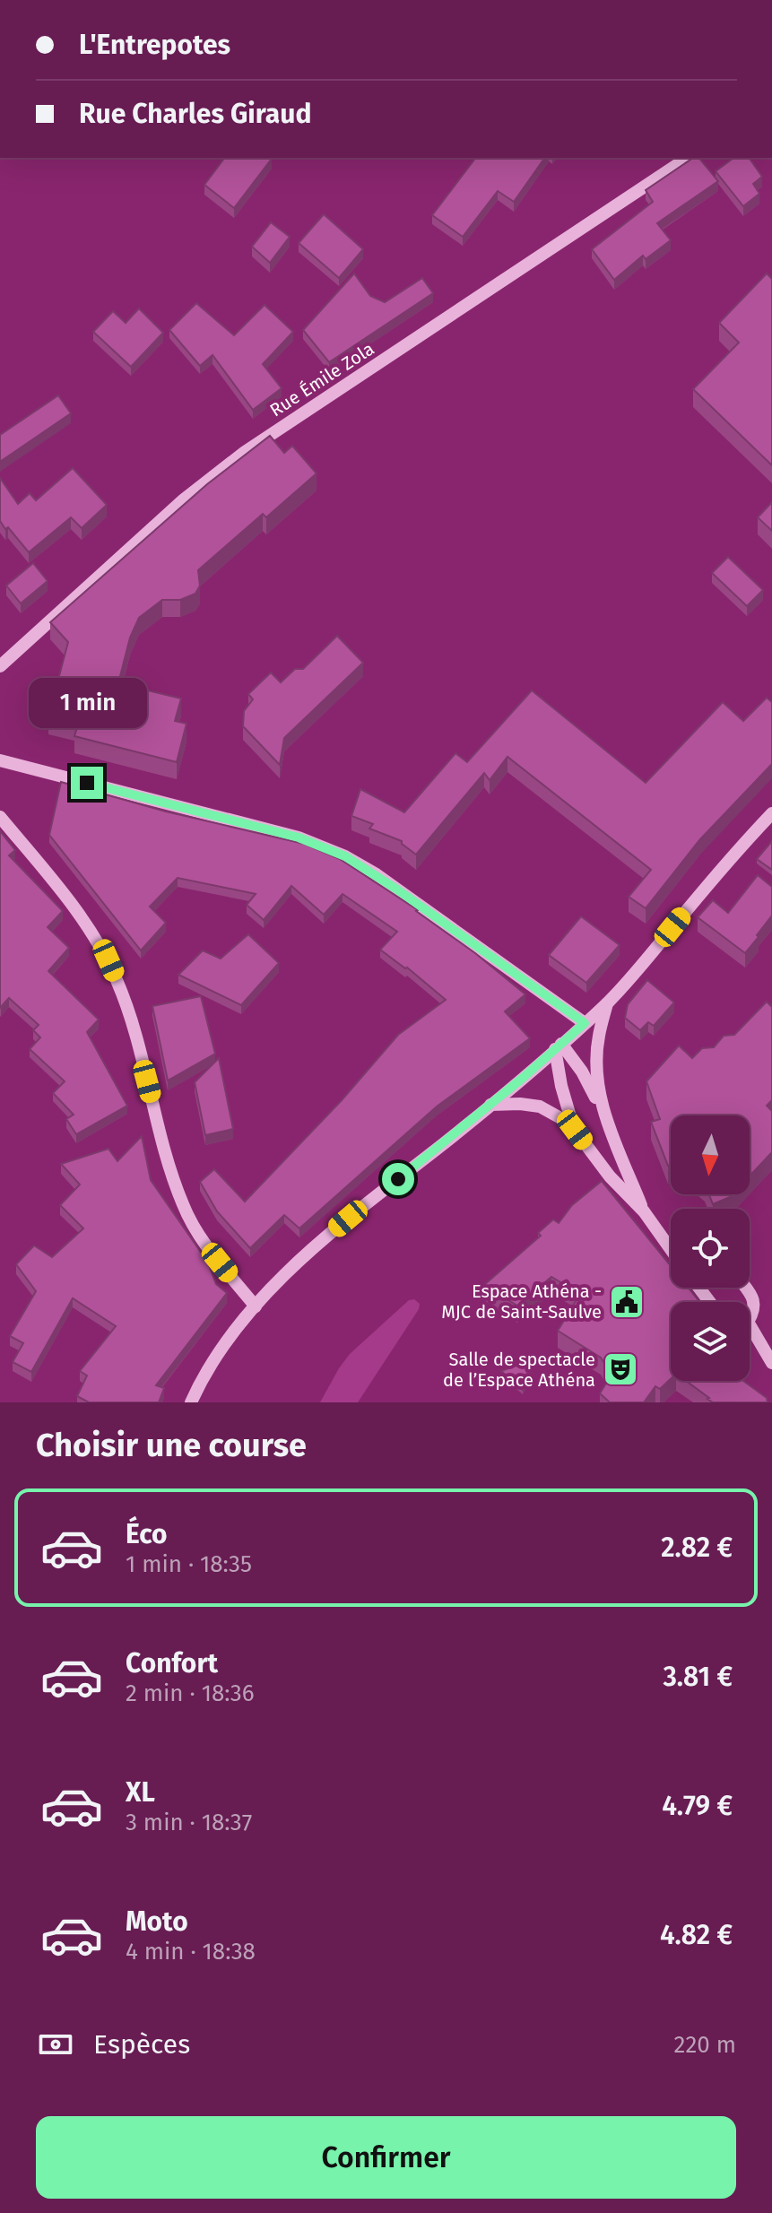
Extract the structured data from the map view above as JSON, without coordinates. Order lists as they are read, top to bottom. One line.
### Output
{"streets":{"street":["Rue Émile Zola"]},"places":{"public building":["Espace Athéna - MJC de Saint-Saulve"],"theatre":["Salle de spectacle de l’Espace Athéna"]},"north":"bottom","page":{"banner":["L'Entrepotes","Rue Charles Giraud"],"bubble":"1 min","heading":"Choisir une course","list":[{"name":"Éco","note":"1 min · 18:35","value":"2.82 €"},{"name":"Confort","note":"2 min · 18:36","value":"3.81 €"},{"name":"XL","note":"3 min · 18:37","value":"4.79 €"},{"name":"Moto","note":"4 min · 18:38","value":"4.82 €"}],"pay":["Espèces","220 m"],"buttons":"Confirmer"}}
